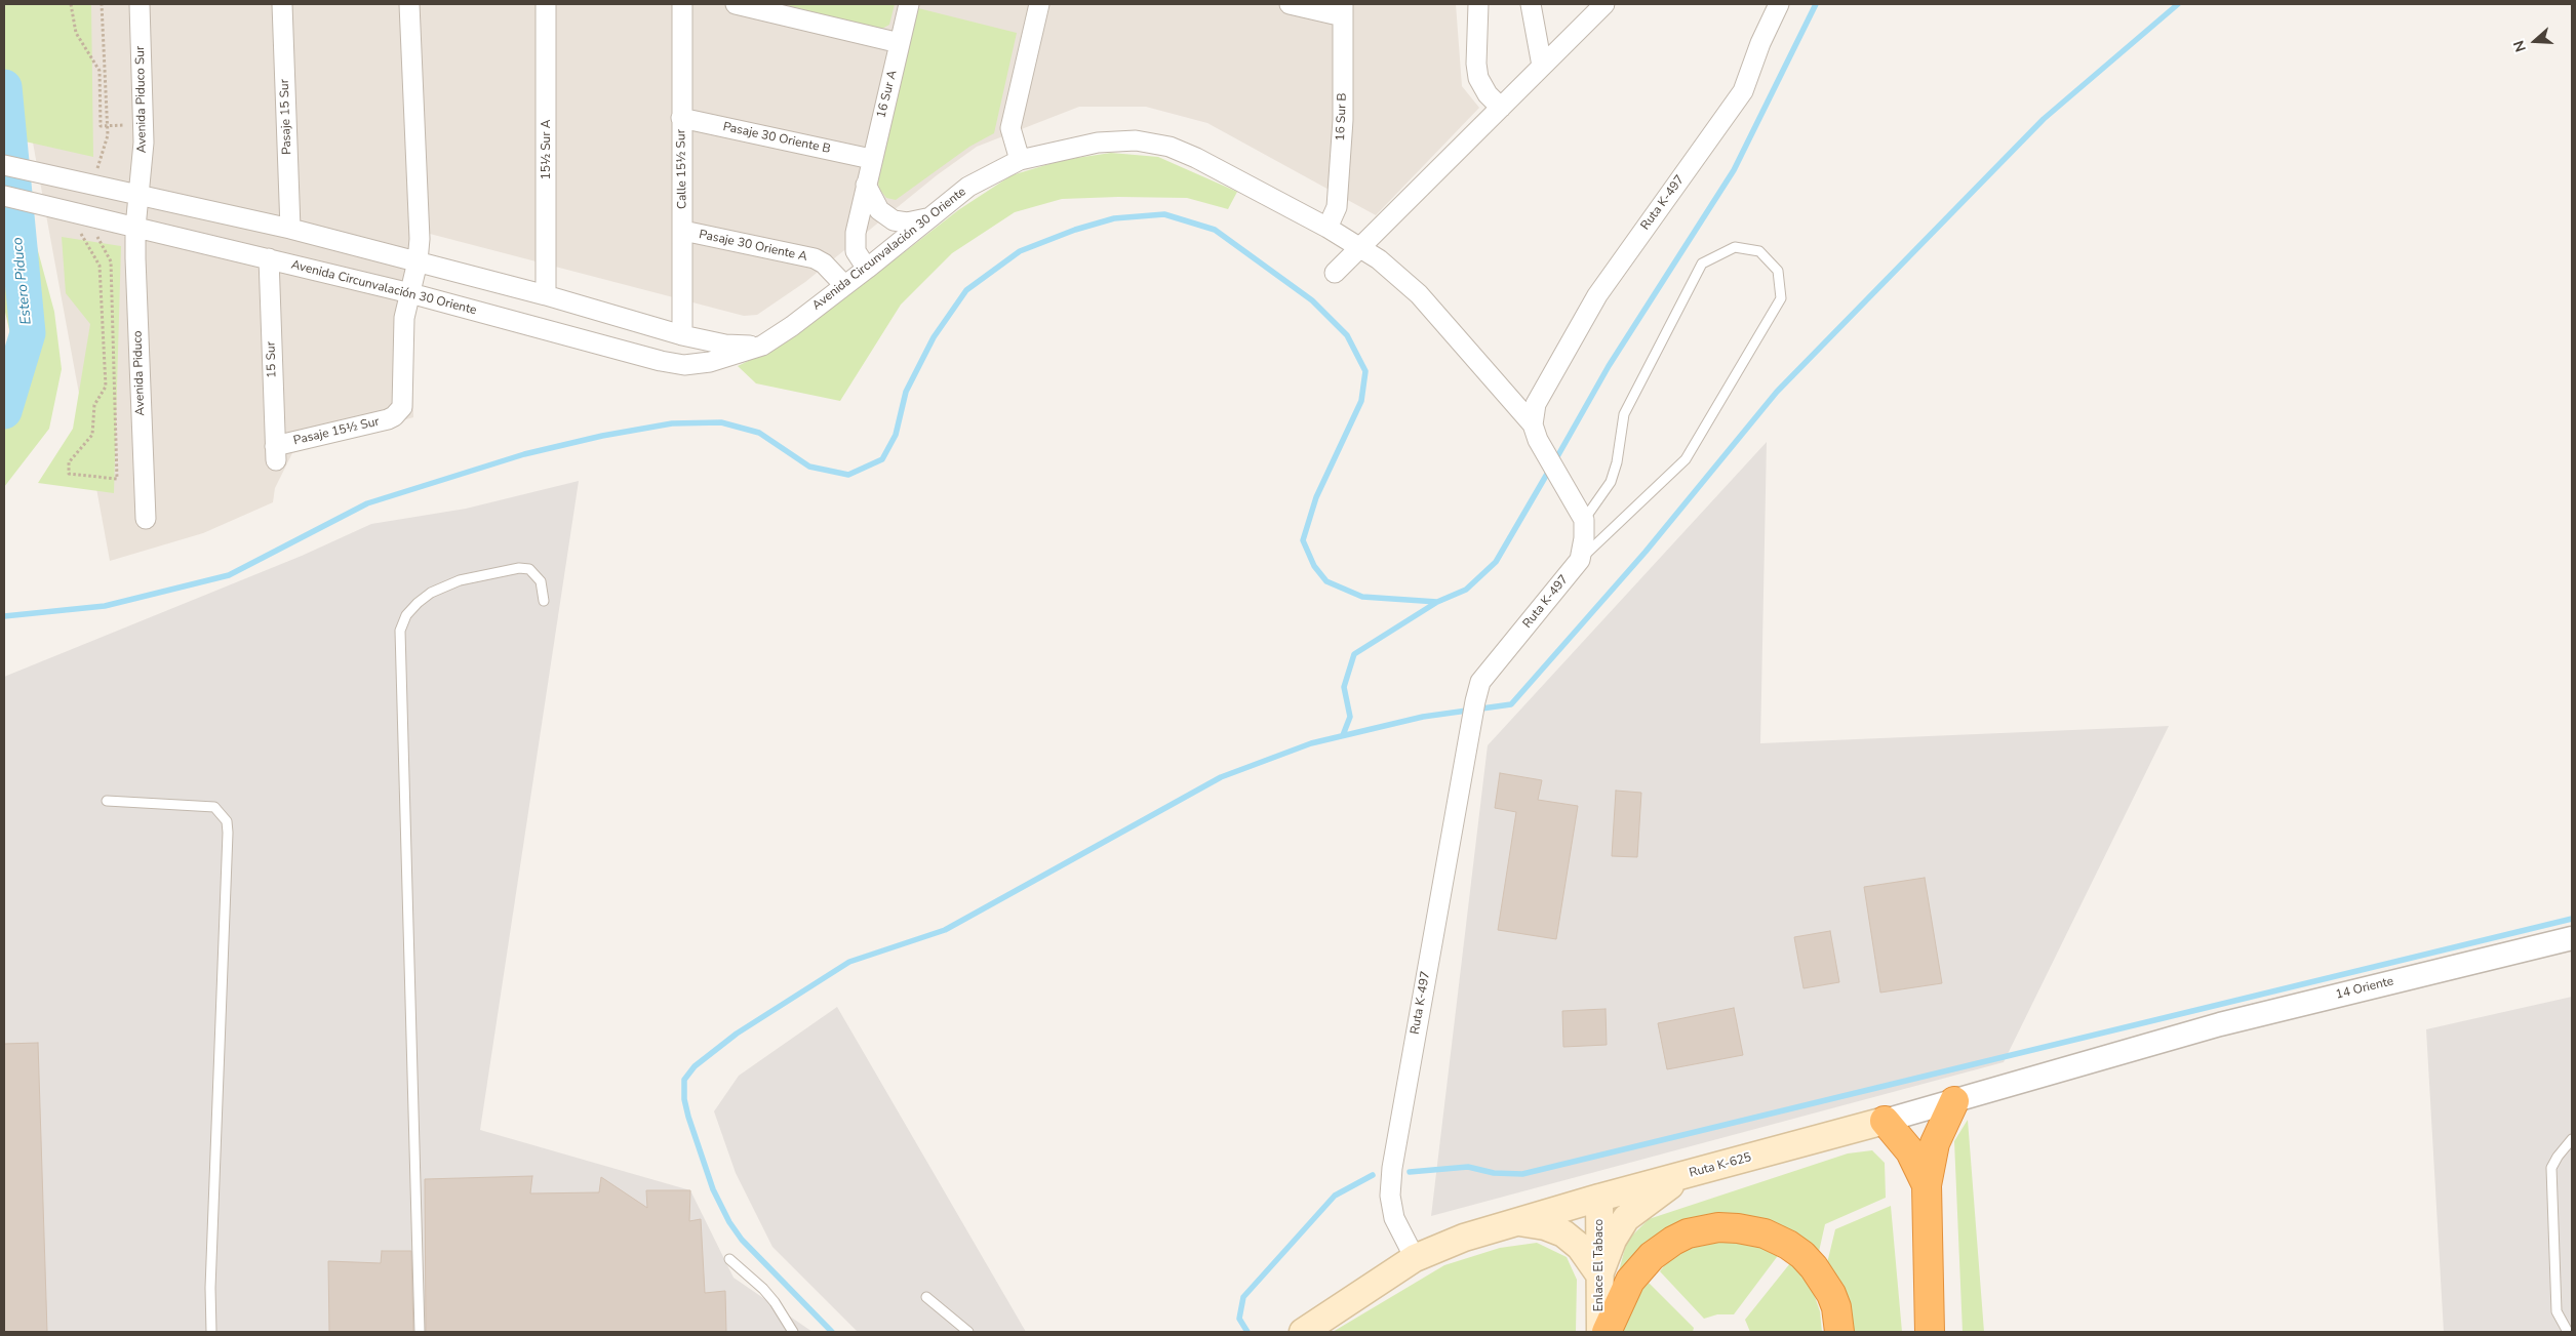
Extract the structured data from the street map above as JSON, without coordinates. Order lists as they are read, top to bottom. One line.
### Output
{"streets":{"main road":["Ruta K-625","Enlace El Tabaco"],"street":["16 Sur A","Avenida Piduco Sur","Pasaje 15 Sur","16 Sur B","Pasaje 30 Oriente B","15½ Sur A","Calle 15½ Sur","Ruta K-497","Pasaje 30 Oriente A","Avenida Circunvalación 30 Oriente","15 Sur","Avenida Piduco","Pasaje 15½ Sur","14 Oriente"]},"crossings":[["16 Sur A","Pasaje 30 Oriente B"],["16 Sur A","Avenida Circunvalación 30 Oriente"],["Avenida Piduco Sur","Avenida Circunvalación 30 Oriente"],["Avenida Piduco Sur","Avenida Piduco"],["16 Sur B","Avenida Circunvalación 30 Oriente"],["Pasaje 30 Oriente B","Calle 15½ Sur"],["Calle 15½ Sur","Pasaje 30 Oriente A"],["Ruta K-497","Avenida Circunvalación 30 Oriente"],["Ruta K-497","Ruta K-625"],["Pasaje 30 Oriente A","Avenida Circunvalación 30 Oriente"],["Avenida Circunvalación 30 Oriente","15 Sur"],["Avenida Circunvalación 30 Oriente","Avenida Piduco"],["Avenida Circunvalación 30 Oriente","Pasaje 15½ Sur"],["15 Sur","Pasaje 15½ Sur"],["14 Oriente","Ruta K-625"],["Ruta K-625","Enlace El Tabaco"]],"water":["Estero Piduco"],"north":"left"}
